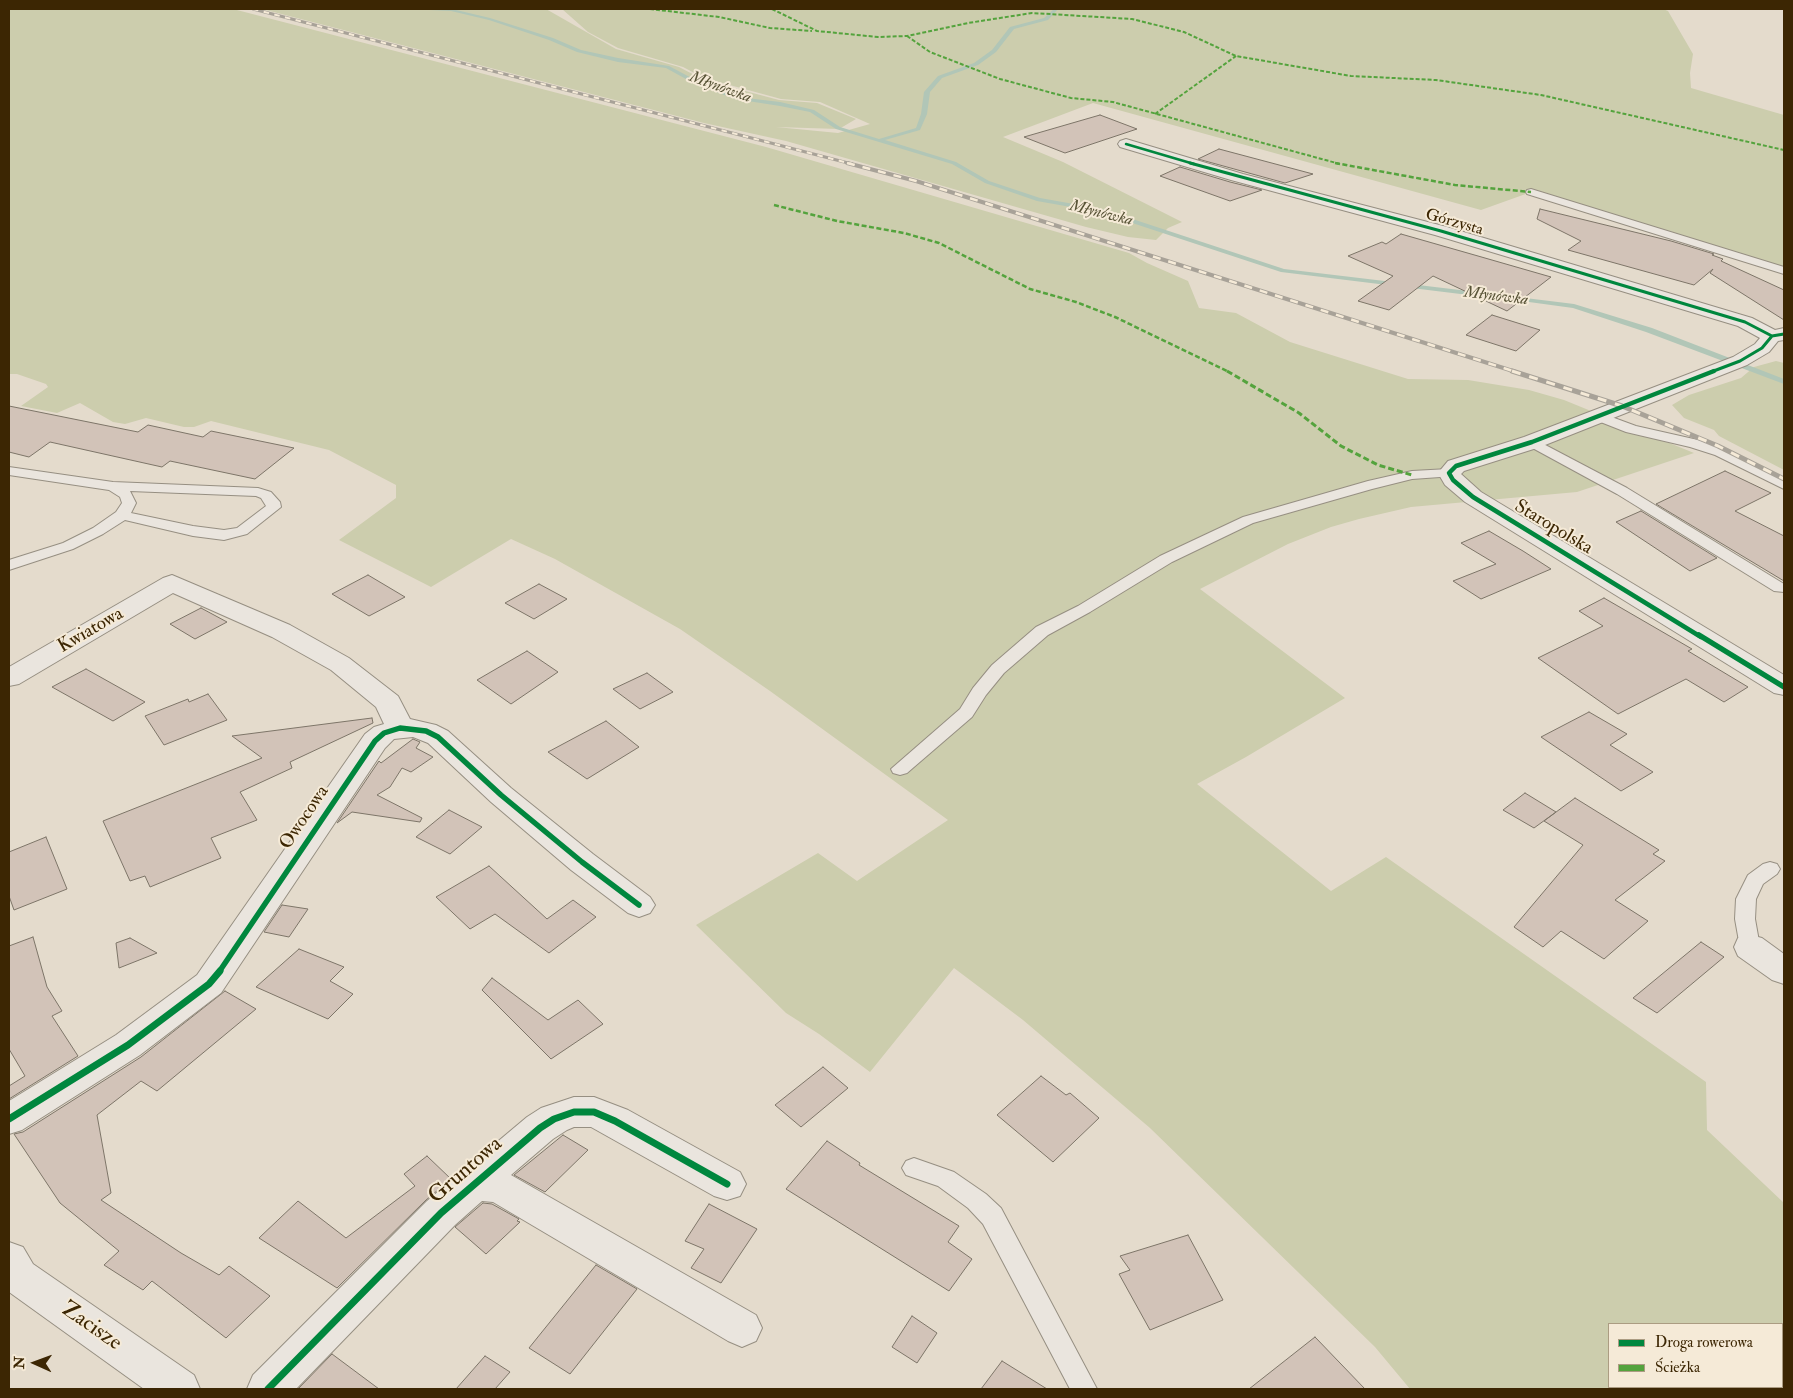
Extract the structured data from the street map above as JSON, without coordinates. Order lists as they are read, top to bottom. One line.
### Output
{"streets":{"street":["Górzysta","Staropolska","Kwiatowa","Owocowa","Gruntowa","Zacisze"]},"crossings":[["Kwiatowa","Owocowa"]],"water":["Młynówka"],"legend":["Droga rowerowa","Ścieżka"],"north":"left"}
